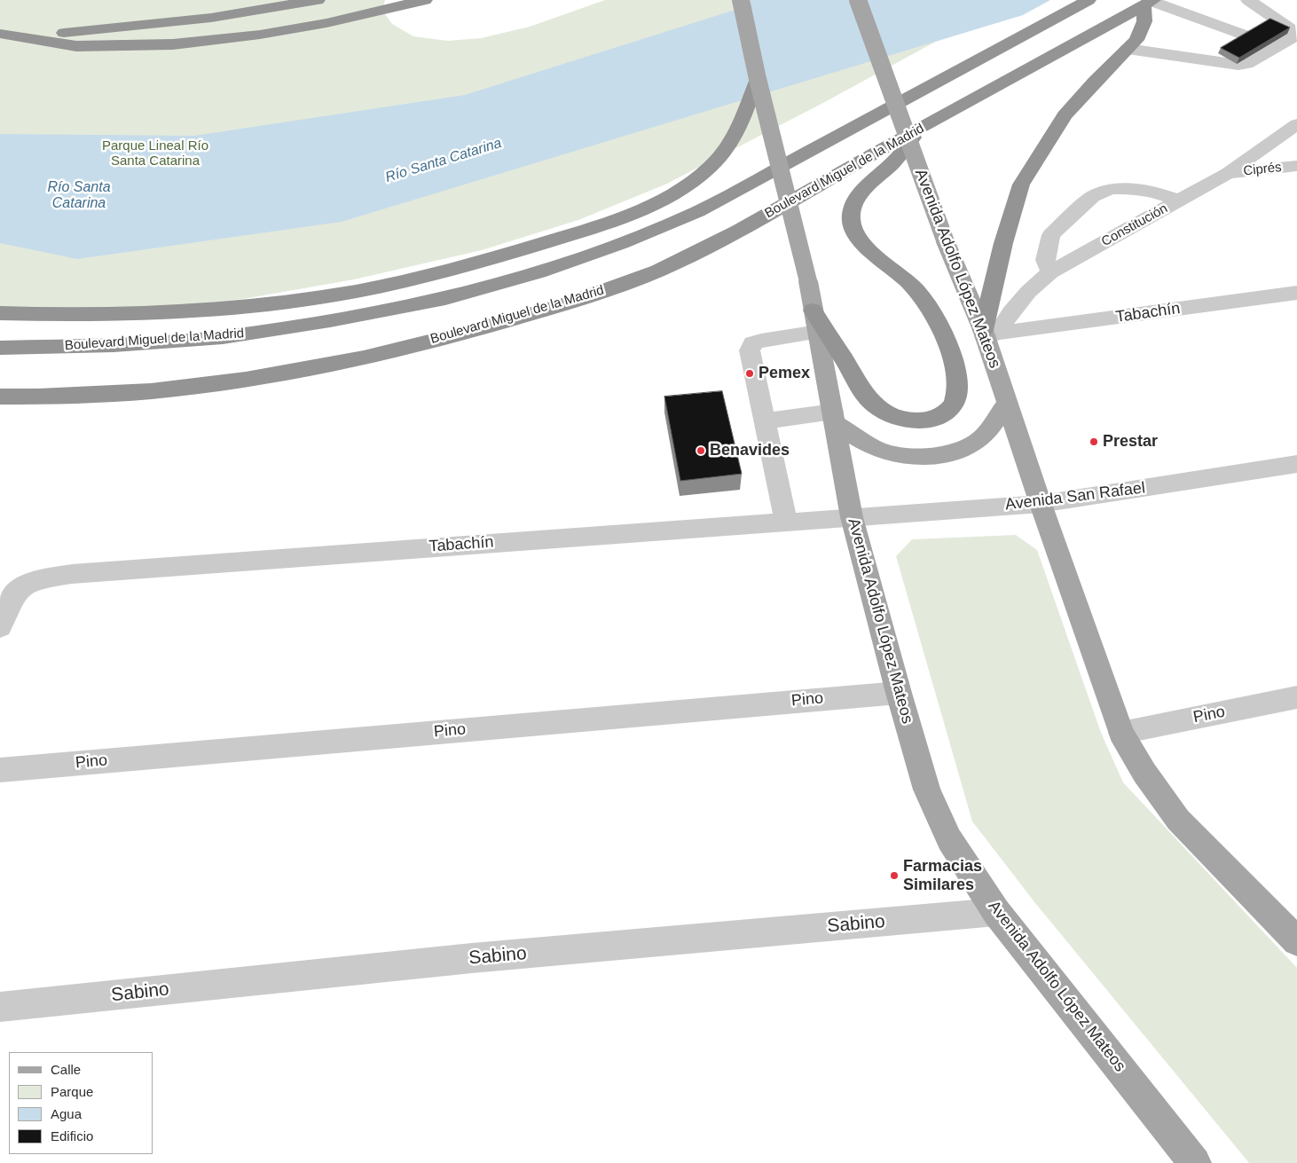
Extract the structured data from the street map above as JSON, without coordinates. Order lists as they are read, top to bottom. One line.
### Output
{"streets":{"highway":["Boulevard Miguel de la Madrid"],"main road":["Avenida Adolfo López Mateos"],"street":["Ciprés","Constitución","Tabachín","Avenida San Rafael","Pino","Sabino"]},"crossings":[["Ciprés","Constitución"],["Constitución","Avenida Adolfo López Mateos"],["Constitución","Tabachín"],["Avenida Adolfo López Mateos","Tabachín"],["Avenida Adolfo López Mateos","Avenida San Rafael"],["Avenida Adolfo López Mateos","Pino"],["Avenida Adolfo López Mateos","Sabino"],["Tabachín","Avenida San Rafael"]],"water":["Río Santa Catarina"],"parks":["Parque Lineal Río Santa Catarina"],"places":["Pemex","Prestar","Benavides","Farmacias Similares"],"legend":["Calle","Parque","Agua","Edificio"]}
